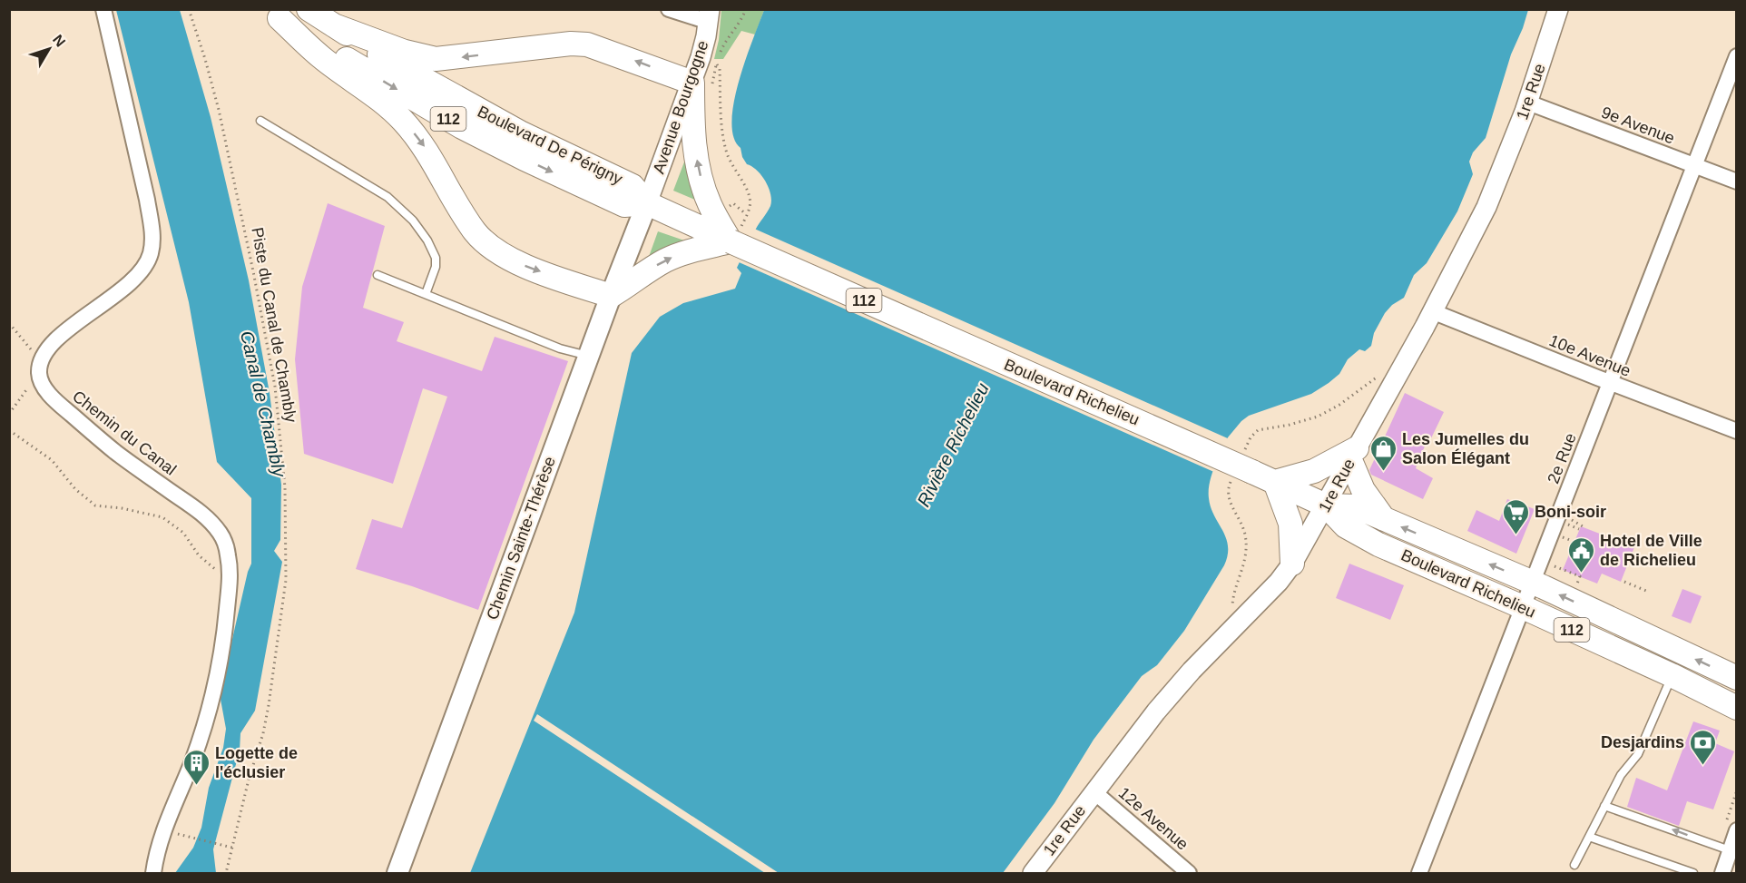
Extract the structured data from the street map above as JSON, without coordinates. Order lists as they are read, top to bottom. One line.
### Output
{"streets":{"main road":["112","Boulevard De Périgny","Boulevard Richelieu","Chemin Sainte-Thérèse"],"street":["1re Rue","Avenue Bourgogne","9e Avenue","10e Avenue","Chemin du Canal","2e Rue","12e Avenue"],"path":["Piste du Canal de Chambly"]},"crossings":[["1re Rue","9e Avenue"],["1re Rue","10e Avenue"],["1re Rue","Boulevard Richelieu"],["1re Rue","12e Avenue"],["Avenue Bourgogne","Boulevard De Périgny"],["Avenue Bourgogne","Chemin Sainte-Thérèse"],["9e Avenue","2e Rue"],["Boulevard De Périgny","Boulevard Richelieu"],["Boulevard De Périgny","Chemin Sainte-Thérèse"],["10e Avenue","2e Rue"],["Boulevard Richelieu","2e Rue"]],"water":["Canal de Chambly","Rivière Richelieu"],"places":{"shop":["Les Jumelles du Salon Élégant"],"supermarket":["Boni-soir"],"public building":["Hotel de Ville de Richelieu"],"bank":["Desjardins"],"building":["Logette de l'éclusier"]},"north":"top right"}
